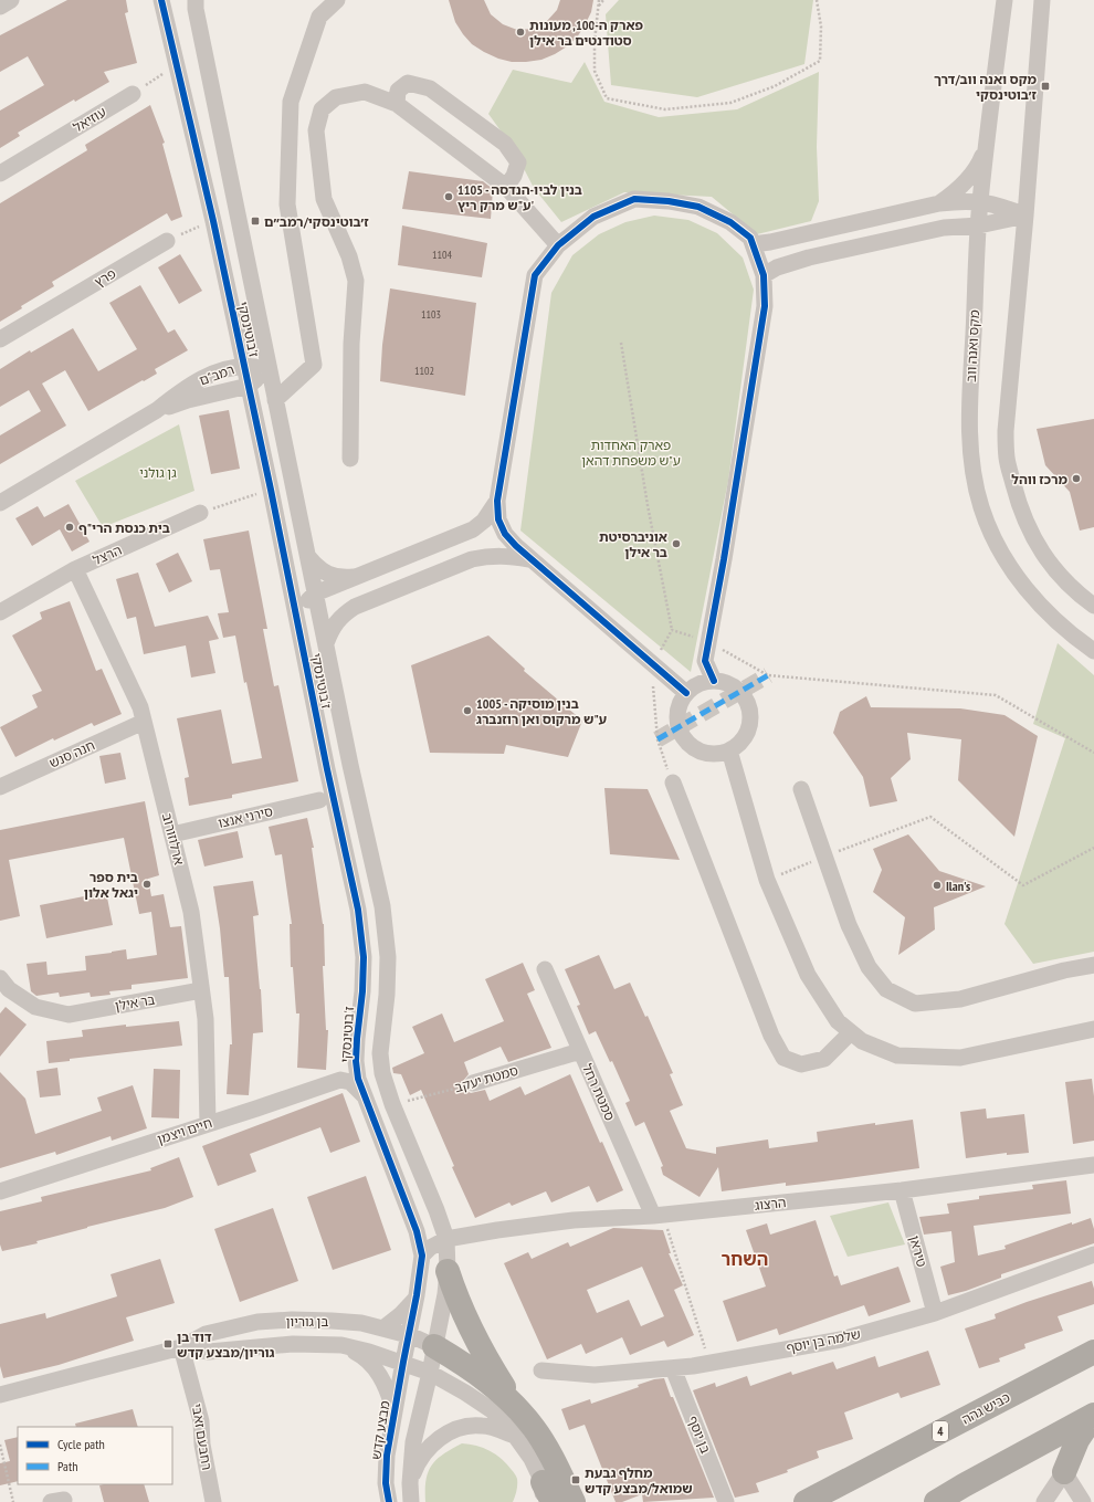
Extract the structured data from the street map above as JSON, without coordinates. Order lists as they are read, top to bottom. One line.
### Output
{"streets":{"highway":["כביש גהה","4"],"street":["עוזיאל","פרץ","ז'בוטינסקי","מקס ואנה ווב","רמב\"ם","הרצל","חנה סנש","סירני אנצו","ארלוזורוב","בר אילן","סמטת יעקב","סמטת רחל","חיים ויצמן","הרצוג","טיראן","בן גוריון","שלמה בן יוסף","מבצע קדש","בן יוסף","רחבעם זאבי"]},"crossings":[["ז'בוטינסקי","רמב\"ם"],["ז'בוטינסקי","סמטת יעקב"],["ז'בוטינסקי","חיים ויצמן"],["ז'בוטינסקי","הרצוג"],["ז'בוטינסקי","בן גוריון"],["ז'בוטינסקי","מבצע קדש"],["הרצל","ארלוזורוב"],["חנה סנש","ארלוזורוב"],["סירני אנצו","ארלוזורוב"],["ארלוזורוב","בר אילן"],["ארלוזורוב","חיים ויצמן"],["סמטת יעקב","סמטת רחל"],["סמטת רחל","הרצוג"],["הרצוג","טיראן"],["טיראן","שלמה בן יוסף"],["בן גוריון","מבצע קדש"],["בן גוריון","רחבעם זאבי"],["שלמה בן יוסף","בן יוסף"]],"districts":["השחר"],"parks":["פארק האחדות ע\"ש משפחת דהאן","גן גולני"],"places":{"other":["פארק ה-100, מעונות סטודנטים בר אילן","1105 - בנין לביו-הנדסה ע\"ש מרק ריץ'","מרכז ווהל","בית כנסת הרי\"ף","אוניברסיטת בר אילן","1005 - בנין מוסיקה ע\"ש מרקוס ואן רוזנברג","בית ספר יגאל אלון","Ilan's"],"transit":["מקס ואנה ווב/דרך ז׳בוטינסקי","ז׳בוטינסקי/רמב״ם","דוד בן גוריון/מבצע קדש","מחלף גבעת שמואל/מבצע קדש"]},"house_numbers":["1104","1103","1102"],"legend":["Cycle path","Path"]}
